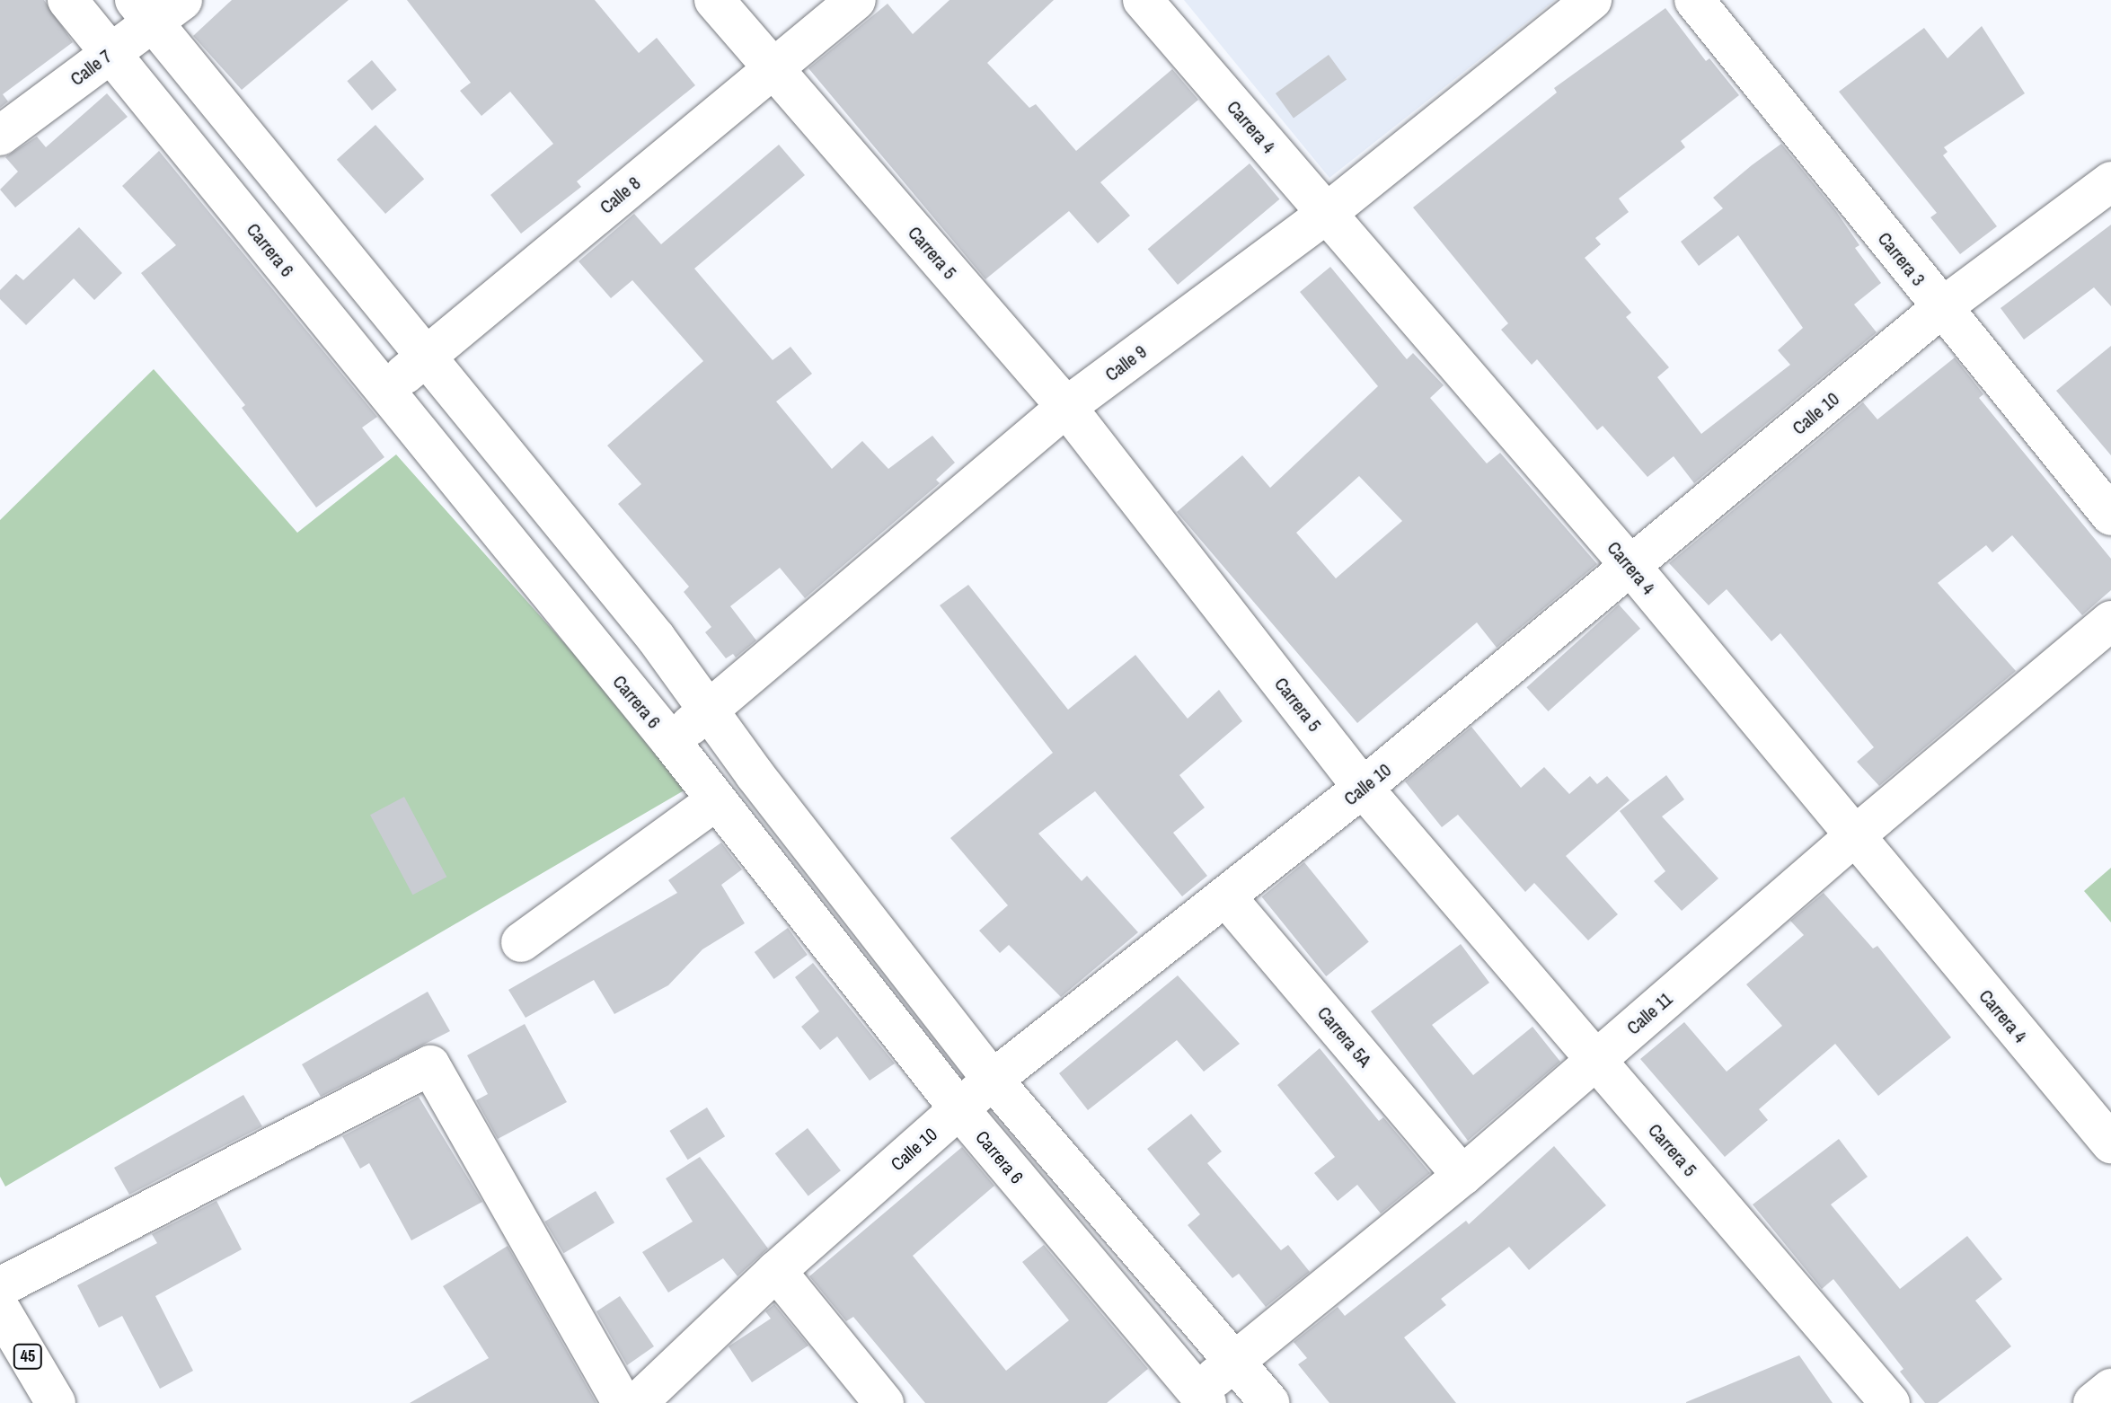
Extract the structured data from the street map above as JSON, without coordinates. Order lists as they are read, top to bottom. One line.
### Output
{"streets":{"street":["Calle 7","Carrera 4","Calle 8","Carrera 6","Carrera 5","Carrera 3","Calle 9","Calle 10","Calle 11","Carrera 5A","45"]},"crossings":[["Calle 7","Carrera 6"],["Carrera 4","Calle 9"],["Carrera 4","Calle 10"],["Carrera 4","Calle 11"],["Calle 8","Carrera 6"],["Calle 8","Carrera 5"],["Carrera 6","Calle 9"],["Carrera 6","Calle 10"],["Carrera 6","Calle 11"],["Carrera 5","Calle 9"],["Carrera 5","Calle 10"],["Carrera 5","Calle 11"],["Carrera 3","Calle 10"],["Calle 10","Carrera 5A"],["Calle 11","Carrera 5A"]]}
